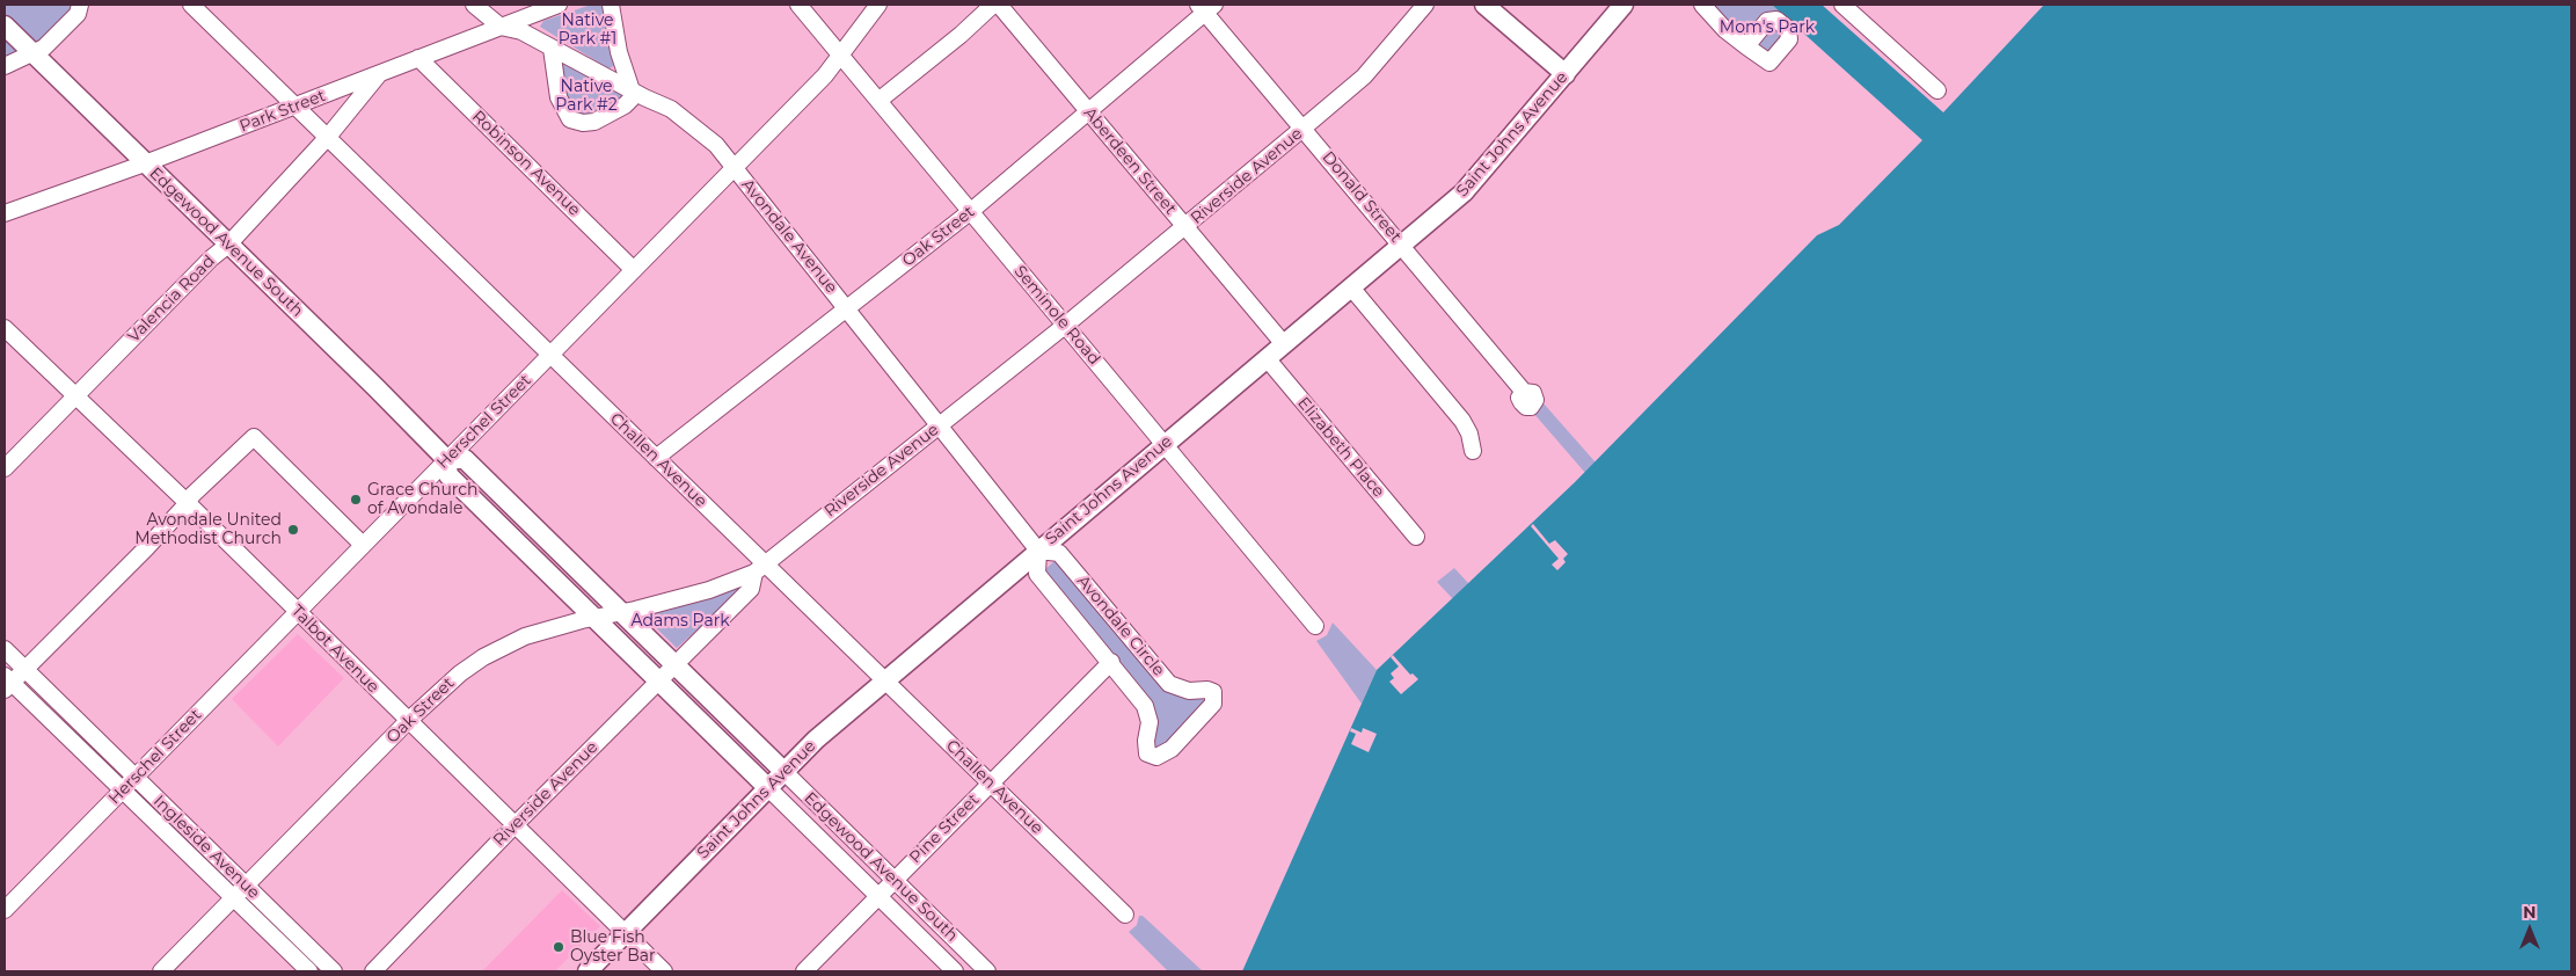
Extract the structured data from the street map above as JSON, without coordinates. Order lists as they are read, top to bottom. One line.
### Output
{"streets":{"main road":["Saint Johns Avenue","Edgewood Avenue South"],"street":["Park Street","Aberdeen Street","Robinson Avenue","Riverside Avenue","Donald Street","Avondale Avenue","Oak Street","Valencia Road","Seminole Road","Herschel Street","Elizabeth Place","Challen Avenue","Avondale Circle","Talbot Avenue","Pine Street","Ingleside Avenue"]},"crossings":[["Park Street","Robinson Avenue"],["Park Street","Avondale Avenue"],["Park Street","Edgewood Avenue South"],["Park Street","Valencia Road"],["Park Street","Challen Avenue"],["Saint Johns Avenue","Aberdeen Street"],["Saint Johns Avenue","Donald Street"],["Saint Johns Avenue","Avondale Avenue"],["Saint Johns Avenue","Edgewood Avenue South"],["Saint Johns Avenue","Seminole Road"],["Saint Johns Avenue","Elizabeth Place"],["Saint Johns Avenue","Challen Avenue"],["Saint Johns Avenue","Avondale Circle"],["Saint Johns Avenue","Talbot Avenue"],["Aberdeen Street","Riverside Avenue"],["Aberdeen Street","Oak Street"],["Robinson Avenue","Herschel Street"],["Riverside Avenue","Donald Street"],["Riverside Avenue","Avondale Avenue"],["Riverside Avenue","Oak Street"],["Riverside Avenue","Edgewood Avenue South"],["Riverside Avenue","Seminole Road"],["Riverside Avenue","Challen Avenue"],["Riverside Avenue","Talbot Avenue"],["Donald Street","Oak Street"],["Avondale Avenue","Oak Street"],["Avondale Avenue","Herschel Street"],["Avondale Avenue","Avondale Circle"],["Oak Street","Edgewood Avenue South"],["Oak Street","Seminole Road"],["Oak Street","Challen Avenue"],["Oak Street","Talbot Avenue"],["Oak Street","Ingleside Avenue"],["Edgewood Avenue South","Valencia Road"],["Edgewood Avenue South","Herschel Street"],["Edgewood Avenue South","Pine Street"],["Valencia Road","Challen Avenue"],["Valencia Road","Talbot Avenue"],["Seminole Road","Herschel Street"],["Herschel Street","Challen Avenue"],["Herschel Street","Talbot Avenue"],["Herschel Street","Ingleside Avenue"],["Challen Avenue","Pine Street"],["Avondale Circle","Pine Street"]],"parks":["Native Park #1","Mom's Park","Native Park #2","Adams Park"],"places":["Grace Church of Avondale","Avondale United Methodist Church","Blue Fish Oyster Bar"],"north":"top"}
